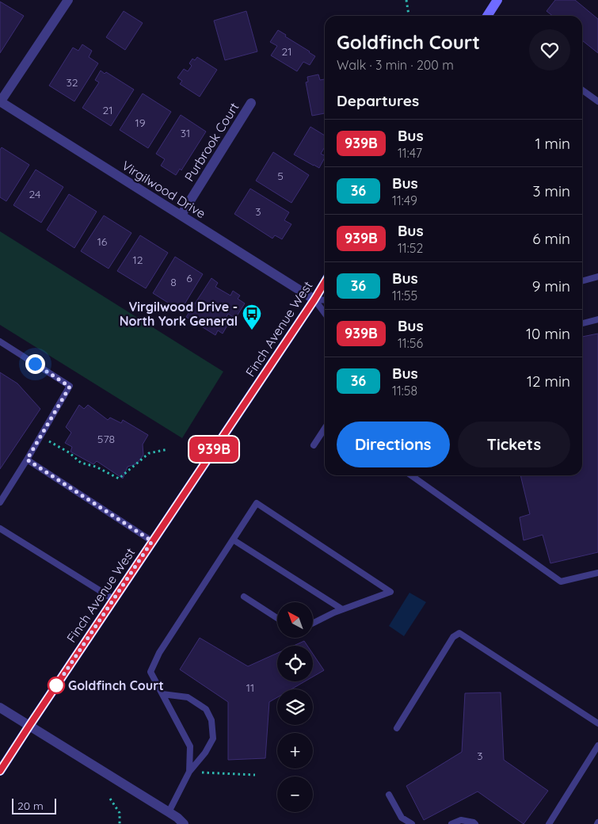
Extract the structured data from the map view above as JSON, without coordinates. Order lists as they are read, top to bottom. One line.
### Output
{"streets":{"main road":["Finch Avenue West"],"street":["Purbrook Court","Virgilwood Drive"]},"crossings":[["Purbrook Court","Virgilwood Drive"],["Virgilwood Drive","Finch Avenue West"]],"places":{"bus stop":["Virgilwood Drive - North York General"],"other":["Goldfinch Court"]},"lines":["bus line 939B"],"house_numbers":["21","32","21","19","31","5","24","3","16","12","6","8","578","11","3"],"scale_bar":"20 m","north":"top left","page":{"on_map":"939B","heading":[["Goldfinch Court","Walk · 3 min · 200 m"],"Departures"],"list":[{"mark":"939B","name":"Bus","note":"11:47","value":"1 min"},{"mark":"36","name":"Bus","note":"11:49","value":"3 min"},{"mark":"939B","name":"Bus","note":"11:52","value":"6 min"},{"mark":"36","name":"Bus","note":"11:55","value":"9 min"},{"mark":"939B","name":"Bus","note":"11:56","value":"10 min"},{"mark":"36","name":"Bus","note":"11:58","value":"12 min"}],"buttons":["Directions","Tickets"],"map_buttons":["+","−"],"scale":"20 m"}}
